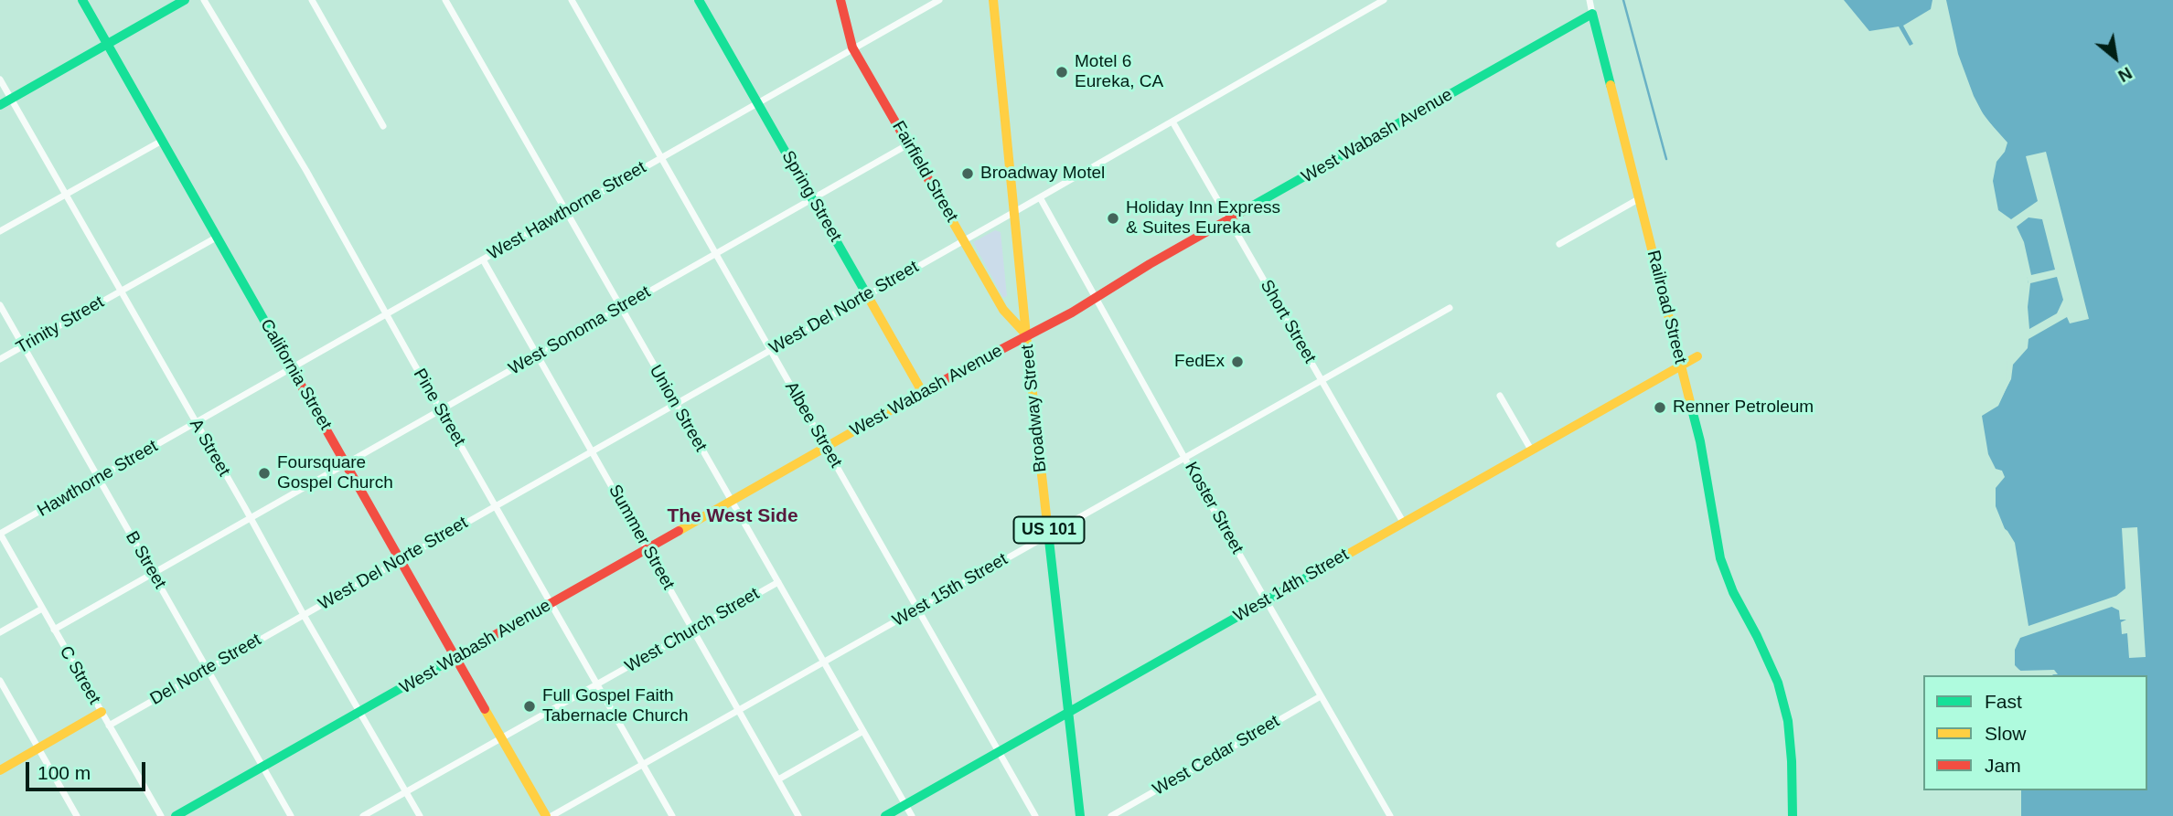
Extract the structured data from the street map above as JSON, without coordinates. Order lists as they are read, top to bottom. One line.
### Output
{"streets":{"main road":["West Wabash Avenue","Fairfield Street","Spring Street","Railroad Street","California Street","Broadway Street","US 101","West 14th Street"],"street":["West Hawthorne Street","West Del Norte Street","Short Street","Trinity Street","West Sonoma Street","Pine Street","Union Street","Albee Street","A Street","Hawthorne Street","Koster Street","Summer Street","B Street","West 15th Street","West Church Street","Del Norte Street","C Street","West Cedar Street"]},"crossings":[["West Wabash Avenue","Fairfield Street"],["West Wabash Avenue","Spring Street"],["West Wabash Avenue","Railroad Street"],["West Wabash Avenue","Short Street"],["West Wabash Avenue","California Street"],["West Wabash Avenue","Pine Street"],["West Wabash Avenue","Union Street"],["West Wabash Avenue","Broadway Street"],["West Wabash Avenue","Albee Street"],["West Wabash Avenue","A Street"],["West Wabash Avenue","Koster Street"],["West Wabash Avenue","Summer Street"],["West Wabash Avenue","B Street"],["Fairfield Street","West Hawthorne Street"],["Fairfield Street","West Del Norte Street"],["Fairfield Street","West Sonoma Street"],["Fairfield Street","Broadway Street"],["Spring Street","West Hawthorne Street"],["Spring Street","West Del Norte Street"],["Spring Street","West Sonoma Street"],["West Hawthorne Street","California Street"],["West Hawthorne Street","Pine Street"],["West Hawthorne Street","Union Street"],["West Hawthorne Street","Albee Street"],["West Hawthorne Street","A Street"],["West Hawthorne Street","Hawthorne Street"],["West Hawthorne Street","Summer Street"],["Railroad Street","West 14th Street"],["West Del Norte Street","Short Street"],["West Del Norte Street","California Street"],["West Del Norte Street","Pine Street"],["West Del Norte Street","Union Street"],["West Del Norte Street","Broadway Street"],["West Del Norte Street","Albee Street"],["West Del Norte Street","A Street"],["West Del Norte Street","Koster Street"],["West Del Norte Street","Summer Street"],["West Del Norte Street","Del Norte Street"],["Short Street","West 14th Street"],["Short Street","West 15th Street"],["Trinity Street","California Street"],["Trinity Street","A Street"],["Trinity Street","B Street"],["West Sonoma Street","California Street"],["West Sonoma Street","Pine Street"],["West Sonoma Street","Union Street"],["West Sonoma Street","Albee Street"],["West Sonoma Street","A Street"],["West Sonoma Street","Summer Street"],["West Sonoma Street","B Street"],["West Sonoma Street","C Street"],["California Street","West Church Street"],["Pine Street","West 15th Street"],["Pine Street","West Church Street"],["Union Street","West 14th Street"],["Union Street","West 15th Street"],["Union Street","West Church Street"],["Broadway Street","West 14th Street"],["Broadway Street","West 15th Street"],["Albee Street","West 14th Street"],["Albee Street","West 15th Street"],["A Street","Hawthorne Street"],["A Street","West Church Street"],["A Street","Del Norte Street"],["Hawthorne Street","B Street"],["Hawthorne Street","C Street"],["Koster Street","West 14th Street"],["Koster Street","West 15th Street"],["Koster Street","West Cedar Street"],["Summer Street","West 15th Street"],["Summer Street","West Church Street"],["B Street","Del Norte Street"],["Del Norte Street","C Street"]],"districts":["The West Side"],"places":["Motel 6 Eureka, CA","Broadway Motel","Holiday Inn Express & Suites Eureka","FedEx","Renner Petroleum","Foursquare Gospel Church","Full Gospel Faith Tabernacle Church"],"legend":["Fast","Slow","Jam"],"scale_bar":"100 m","north":"bottom right"}
